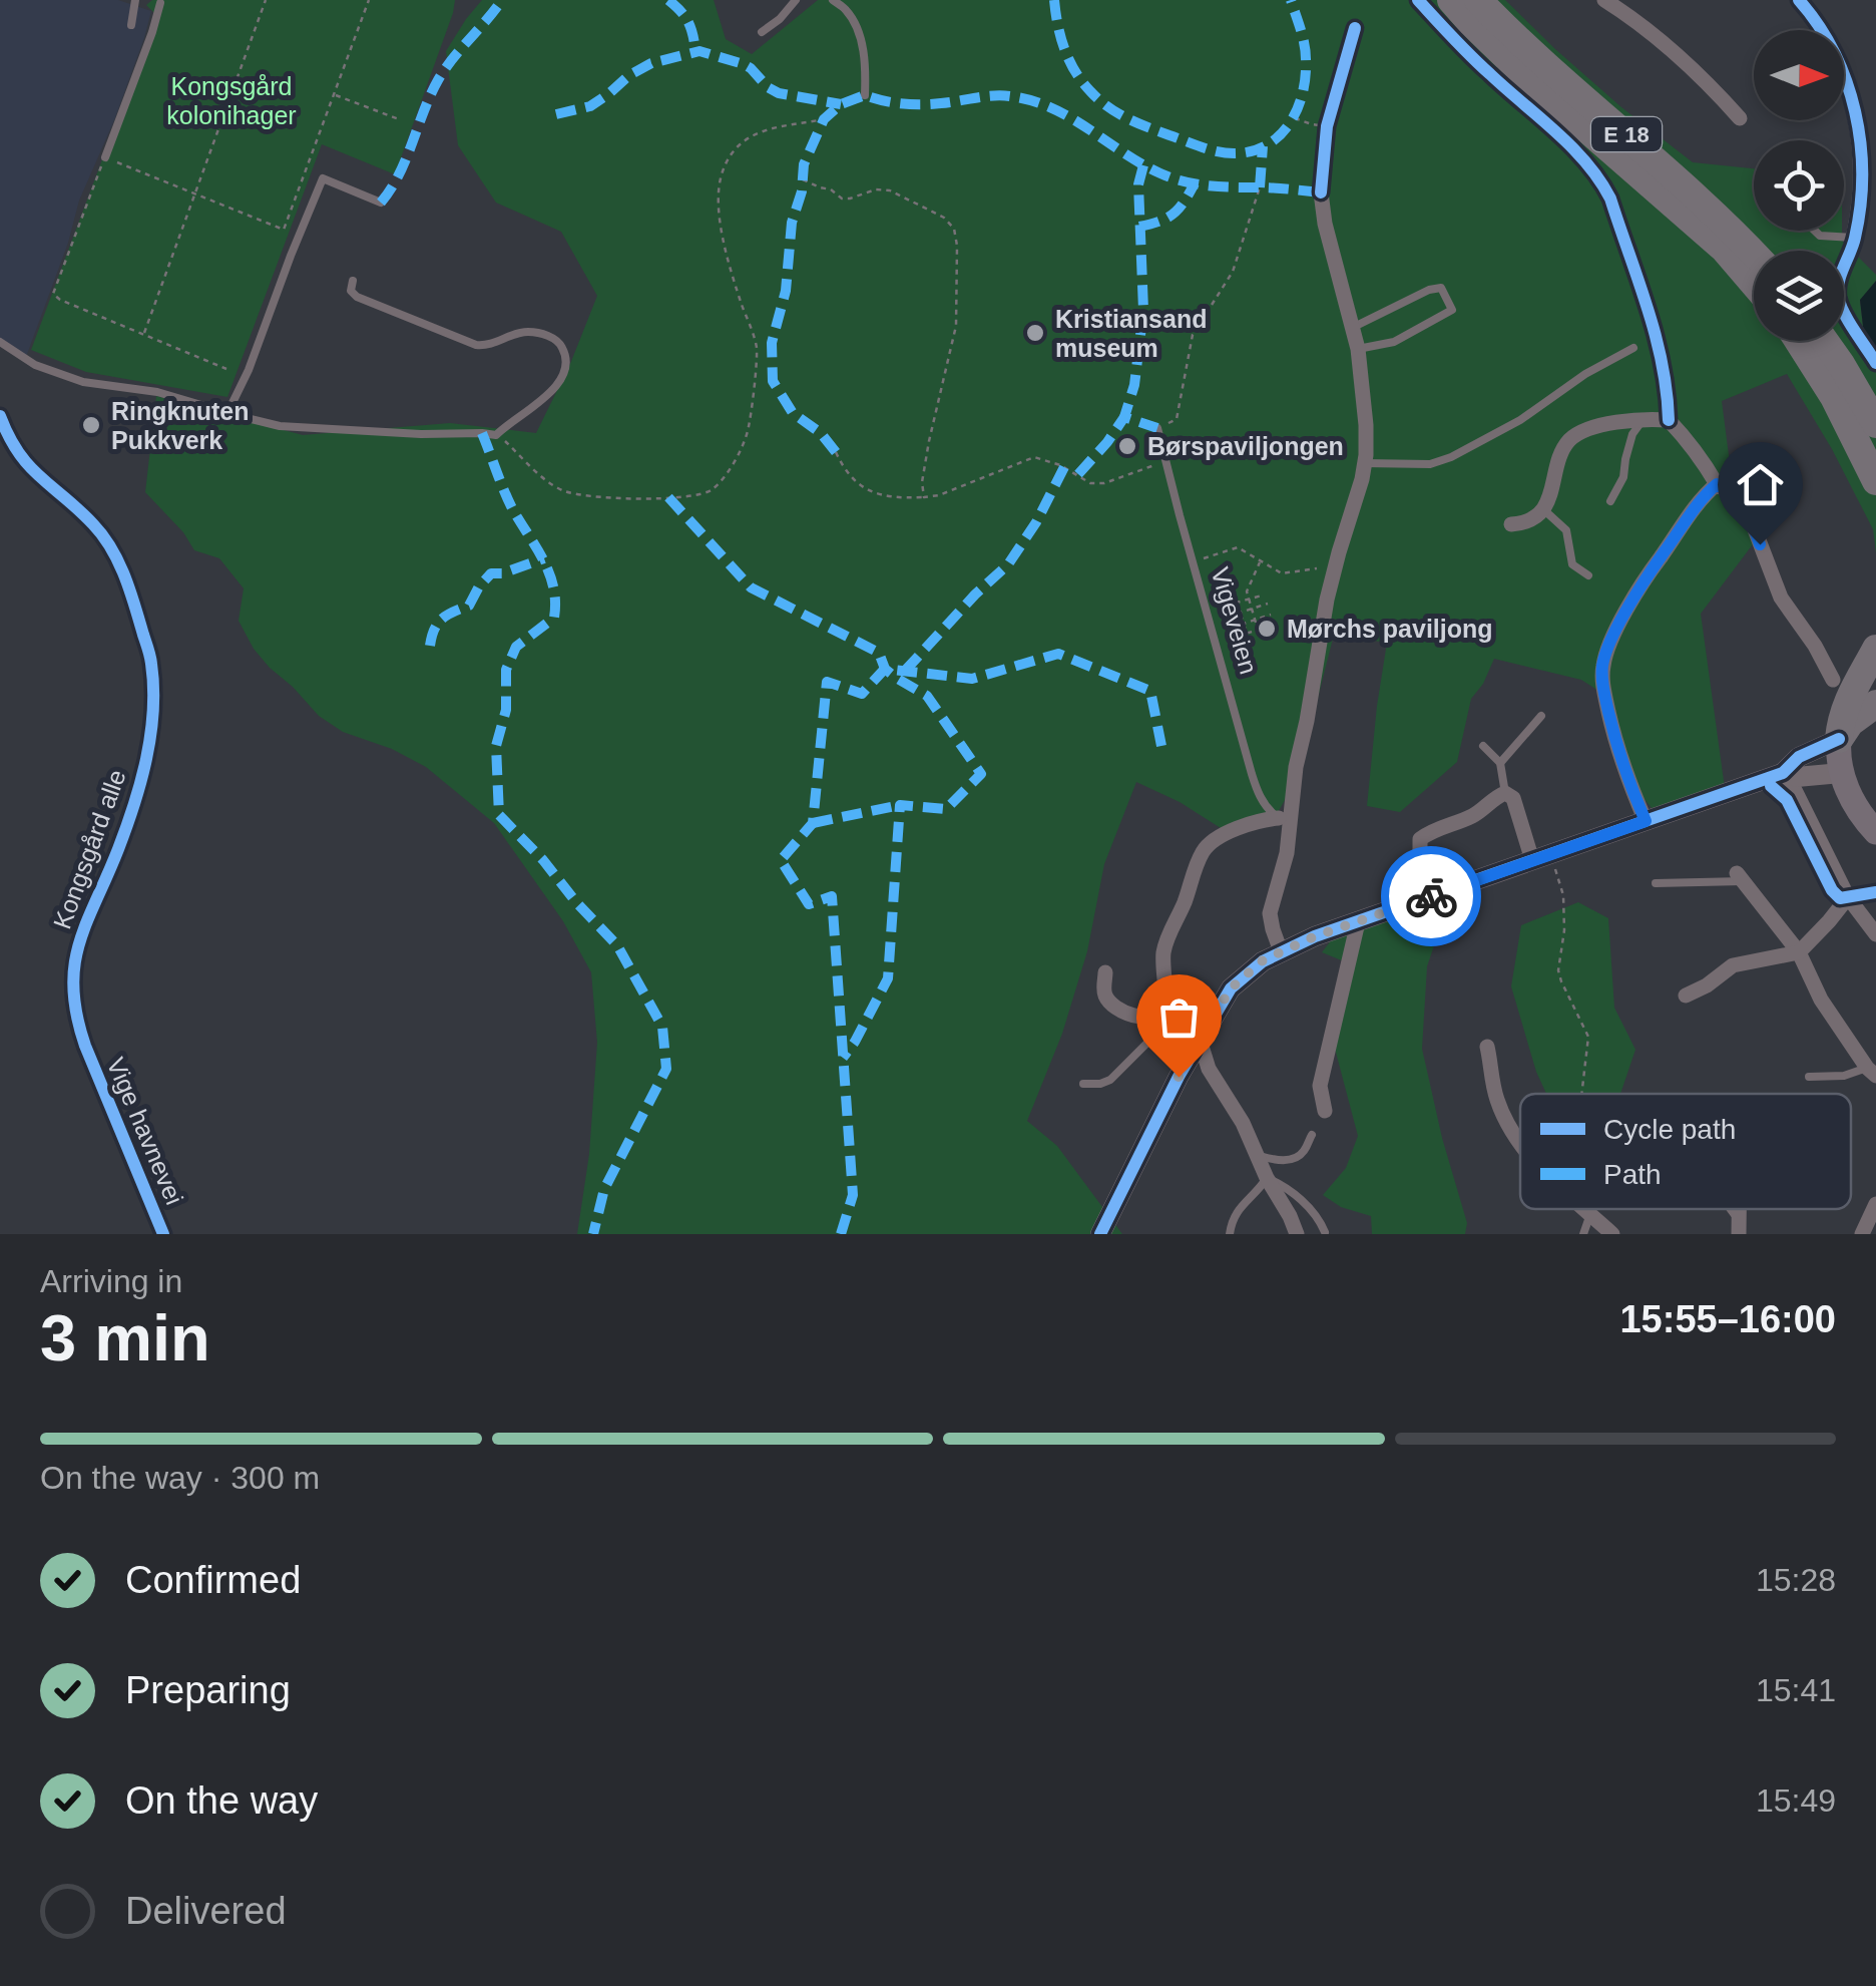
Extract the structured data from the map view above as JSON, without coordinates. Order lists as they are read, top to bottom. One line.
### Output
{"streets":{"highway":["E 18"],"street":["Kongsgård alle","Vige havnevei"],"lane":["Vigeveien"]},"crossings":[["Kongsgård alle","Vige havnevei"]],"parks":["Kongsgård kolonihager"],"places":["Kristiansand museum","Ringknuten Pukkverk","Børspaviljongen","Mørchs paviljong"],"legend":["Cycle path","Path"],"north":"right","page":{"heading":["3 min","Arriving in","15:55–16:00"],"bar":"On the way · 300 m","list":[["Confirmed","15:28"],["Preparing","15:41"],["On the way","15:49"],"Delivered"]}}
